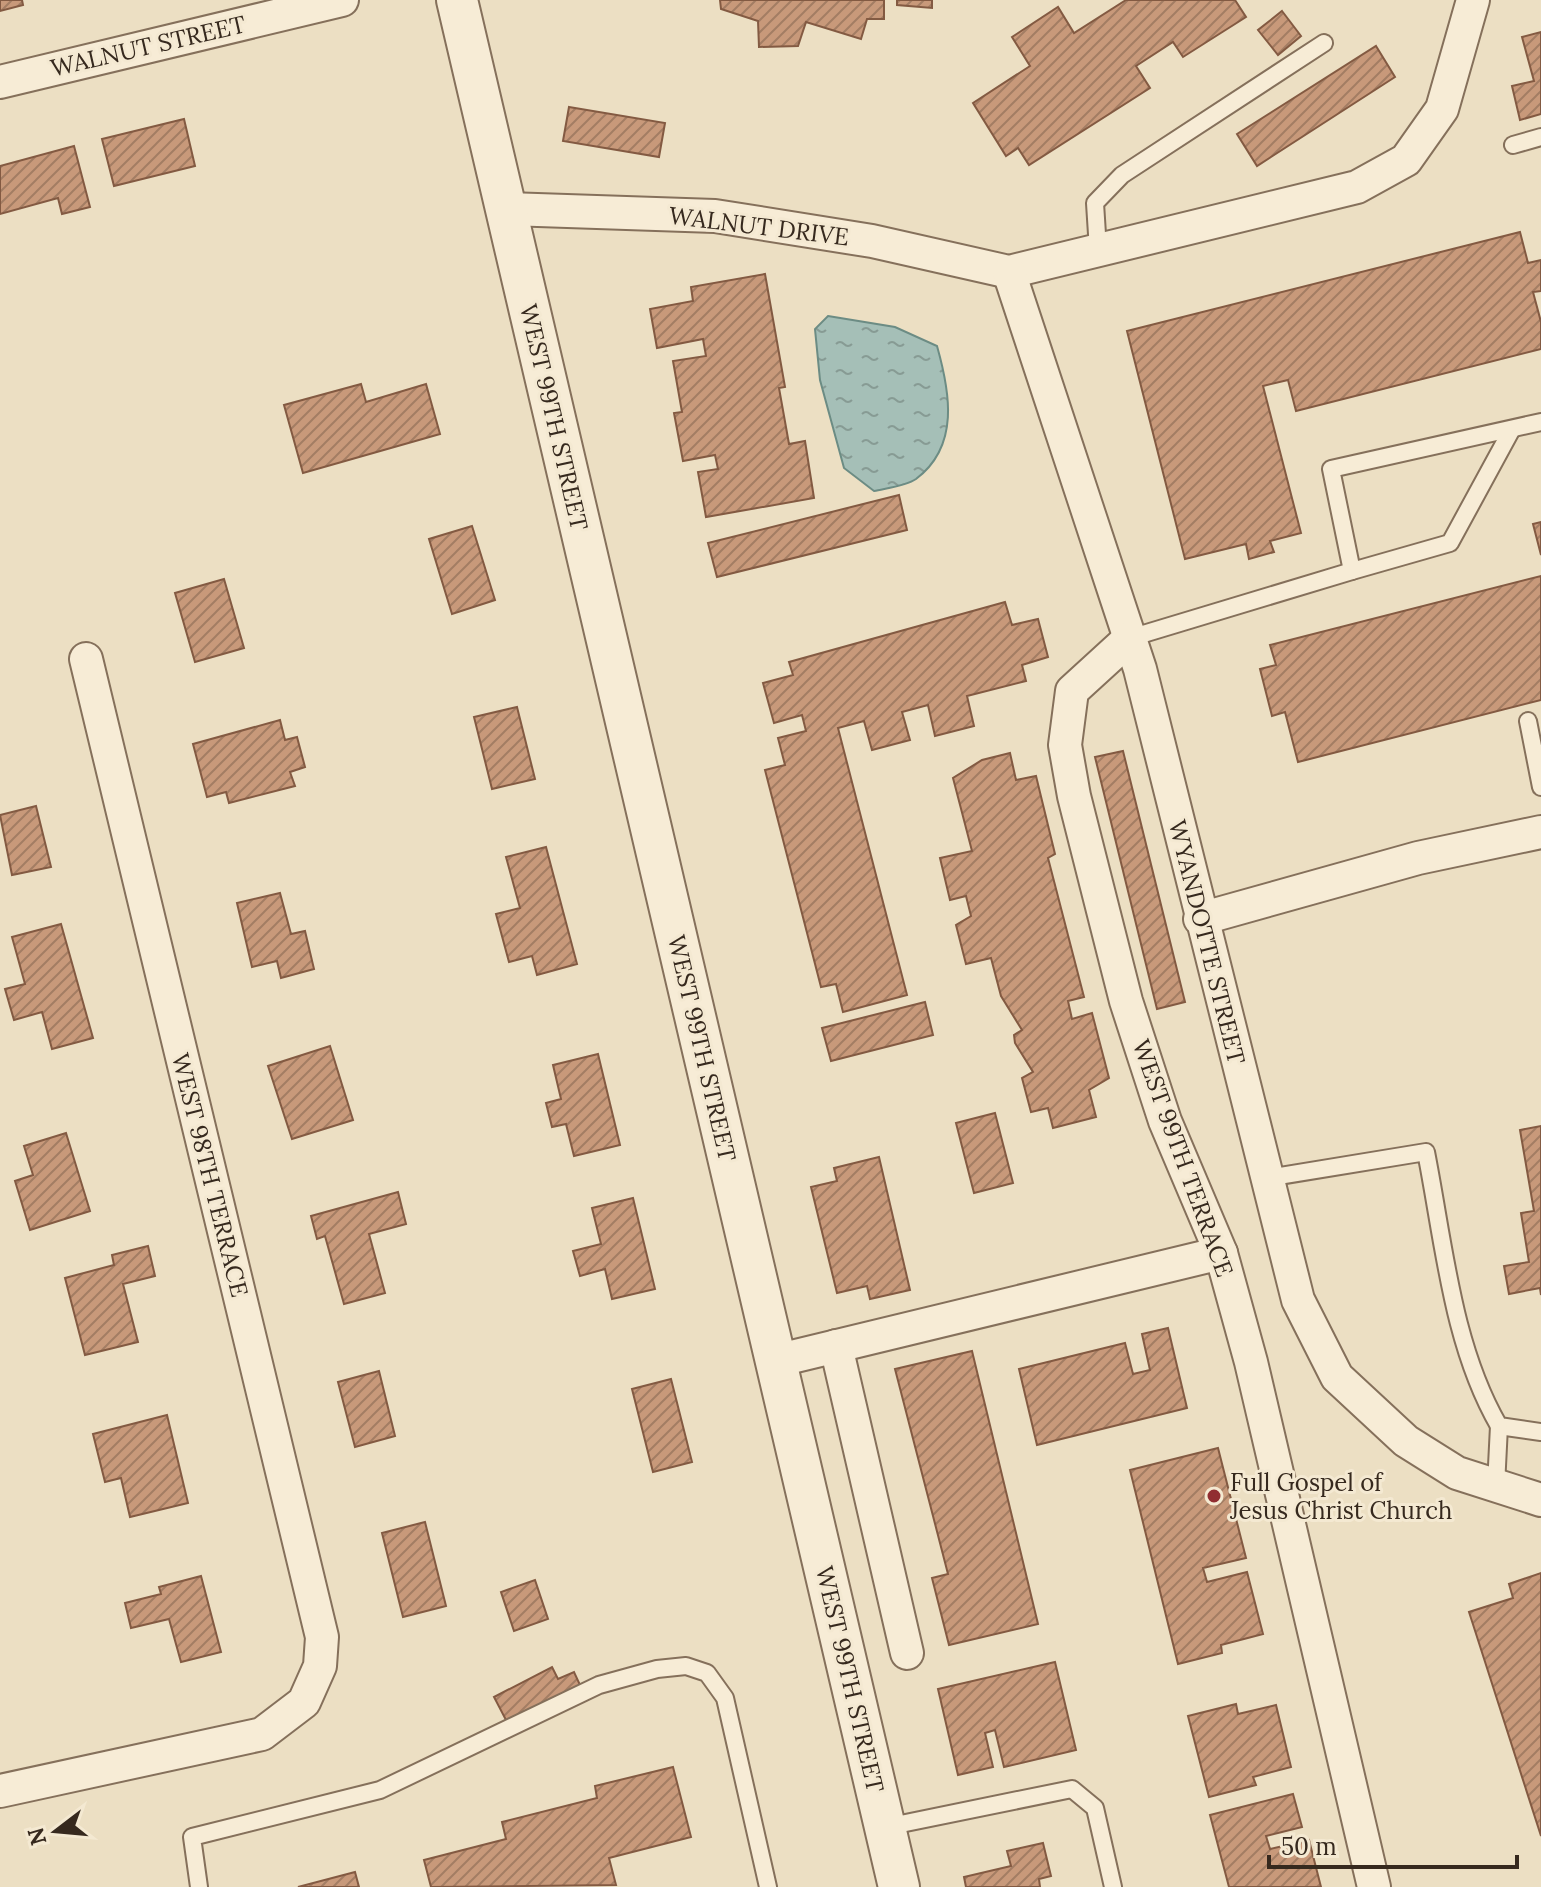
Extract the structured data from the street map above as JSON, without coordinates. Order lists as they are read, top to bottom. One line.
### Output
{"streets":{"street":["WALNUT STREET","WALNUT DRIVE","WEST 99TH STREET","WYANDOTTE STREET","WEST 99TH TERRACE","WEST 98TH TERRACE"]},"crossings":[["WALNUT DRIVE","WEST 99TH STREET"],["WALNUT DRIVE","WYANDOTTE STREET"],["WYANDOTTE STREET","WEST 99TH TERRACE"]],"places":["Full Gospel of Jesus Christ Church"],"scale_bar":"50 m","north":"left"}
